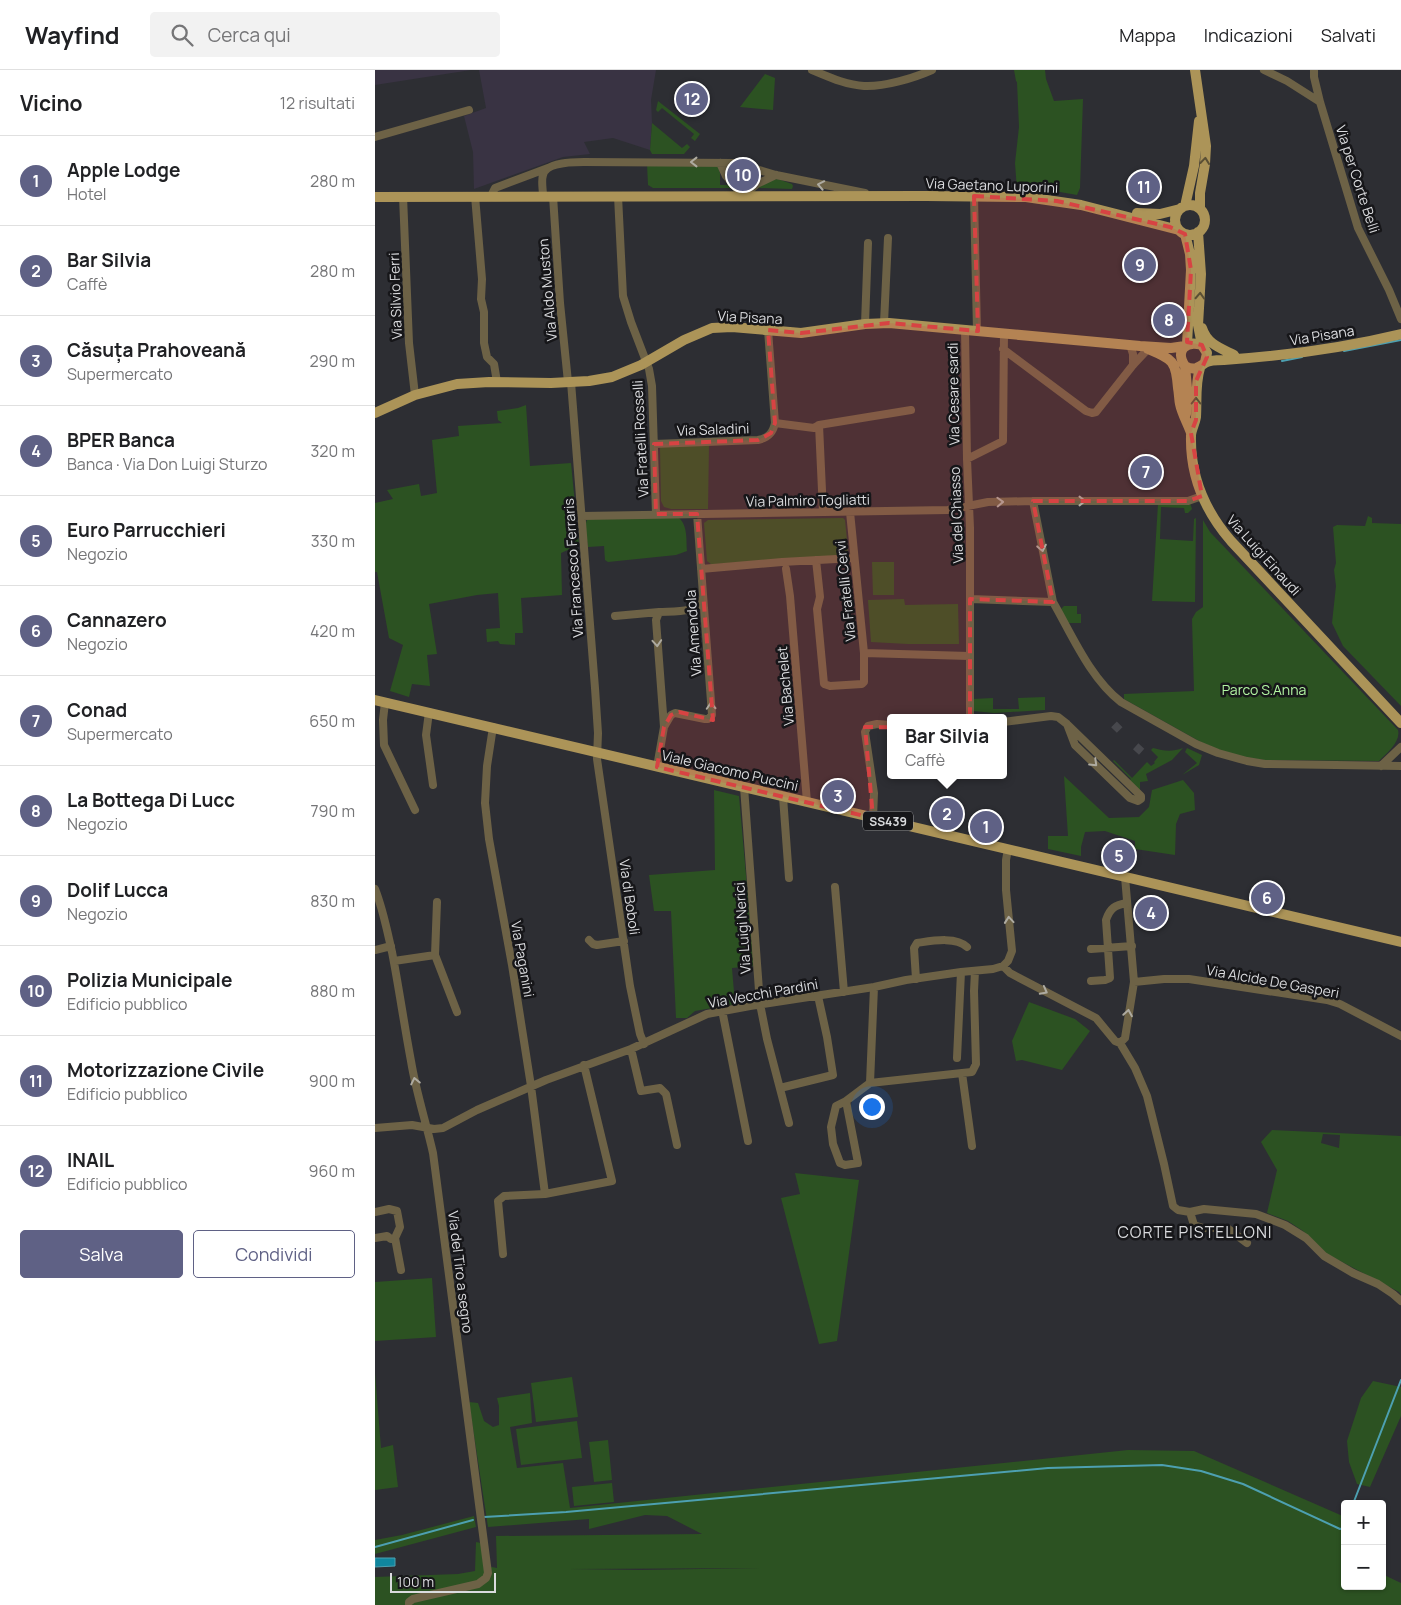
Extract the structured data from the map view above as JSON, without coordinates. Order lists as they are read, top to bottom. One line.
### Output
{"streets":{"main road":["Via Gaetano Luporini","Via Pisana","Via Luigi Einaudi","Viale Giacomo Puccini","SS439"],"street":["Via per Corte Belli","Via Aldo Muston","Via Silvio Ferri","Via Cesare sardi","Via Saladini","Via Fratelli Rosselli","Via Palmiro Togliatti","Via del Chiasso","Via Francesco Ferraris","Via Fratelli Cervi","Via Amendola","Via Bachelet","Via di Boboli","Via Luigi Nerici","Via Paganini","Via Alcide De Gasperi","Via Vecchi Pardini","Via del Tiro a segno"]},"crossings":[["Via Gaetano Luporini","Via Aldo Muston"],["Via Gaetano Luporini","Via Silvio Ferri"],["Via Gaetano Luporini","Via Fratelli Rosselli"],["Via Aldo Muston","Via Pisana"],["Via Aldo Muston","Via Francesco Ferraris"],["Via Silvio Ferri","Via Pisana"],["Via Pisana","Via Cesare sardi"],["Via Pisana","Via Fratelli Rosselli"],["Via Pisana","Via del Chiasso"],["Via Pisana","Via Luigi Einaudi"],["Via Pisana","Via Francesco Ferraris"],["Via Cesare sardi","Via del Chiasso"],["Via Saladini","Via Fratelli Rosselli"],["Via Fratelli Rosselli","Via Palmiro Togliatti"],["Via Palmiro Togliatti","Via del Chiasso"],["Via Palmiro Togliatti","Via Luigi Einaudi"],["Via Palmiro Togliatti","Via Francesco Ferraris"],["Via Palmiro Togliatti","Via Fratelli Cervi"],["Via Palmiro Togliatti","Via Amendola"],["Via del Chiasso","Via Fratelli Cervi"],["Via Francesco Ferraris","Viale Giacomo Puccini"],["Via Francesco Ferraris","Via di Boboli"],["Via Bachelet","Viale Giacomo Puccini"],["Viale Giacomo Puccini","Via di Boboli"],["Viale Giacomo Puccini","Via Luigi Nerici"],["Viale Giacomo Puccini","Via Paganini"],["Via di Boboli","Via Vecchi Pardini"],["Via Luigi Nerici","Via Vecchi Pardini"],["Via Paganini","Via Vecchi Pardini"],["Via Vecchi Pardini","Via del Tiro a segno"]],"one_way":["Via Palmiro Togliatti"],"districts":["CORTE PISTELLONI"],"parks":["Parco S.Anna"],"scale_bar":"100 m","page":{"header":"Wayfind","search":"Cerca qui","nav":["Mappa","Indicazioni","Salvati"],"heading":["Vicino","12 risultati"],"pins":["12","10","11","9","8","7","3","2","1","5","6","4"],"list":[{"mark":"1","name":"Apple Lodge","note":"Hotel","value":"280 m"},{"mark":"2","name":"Bar Silvia","note":"Caffè","value":"280 m"},{"mark":"3","name":"Căsuța Prahoveană","note":"Supermercato","value":"290 m"},{"mark":"4","name":"BPER Banca","note":"Banca · Via Don Luigi Sturzo","value":"320 m"},{"mark":"5","name":"Euro Parrucchieri","note":"Negozio","value":"330 m"},{"mark":"6","name":"Cannazero","note":"Negozio","value":"420 m"},{"mark":"7","name":"Conad","note":"Supermercato","value":"650 m"},{"mark":"8","name":"La Bottega Di Lucc","note":"Negozio","value":"790 m"},{"mark":"9","name":"Dolif Lucca","note":"Negozio","value":"830 m"},{"mark":"10","name":"Polizia Municipale","note":"Edificio pubblico","value":"880 m"},{"mark":"11","name":"Motorizzazione Civile","note":"Edificio pubblico","value":"900 m"},{"mark":"12","name":"INAIL","note":"Edificio pubblico","value":"960 m"}],"popup":["Bar Silvia","Caffè"],"buttons":["Salva","Condividi"],"map_buttons":["+","−"],"scale":"100 m"}}
